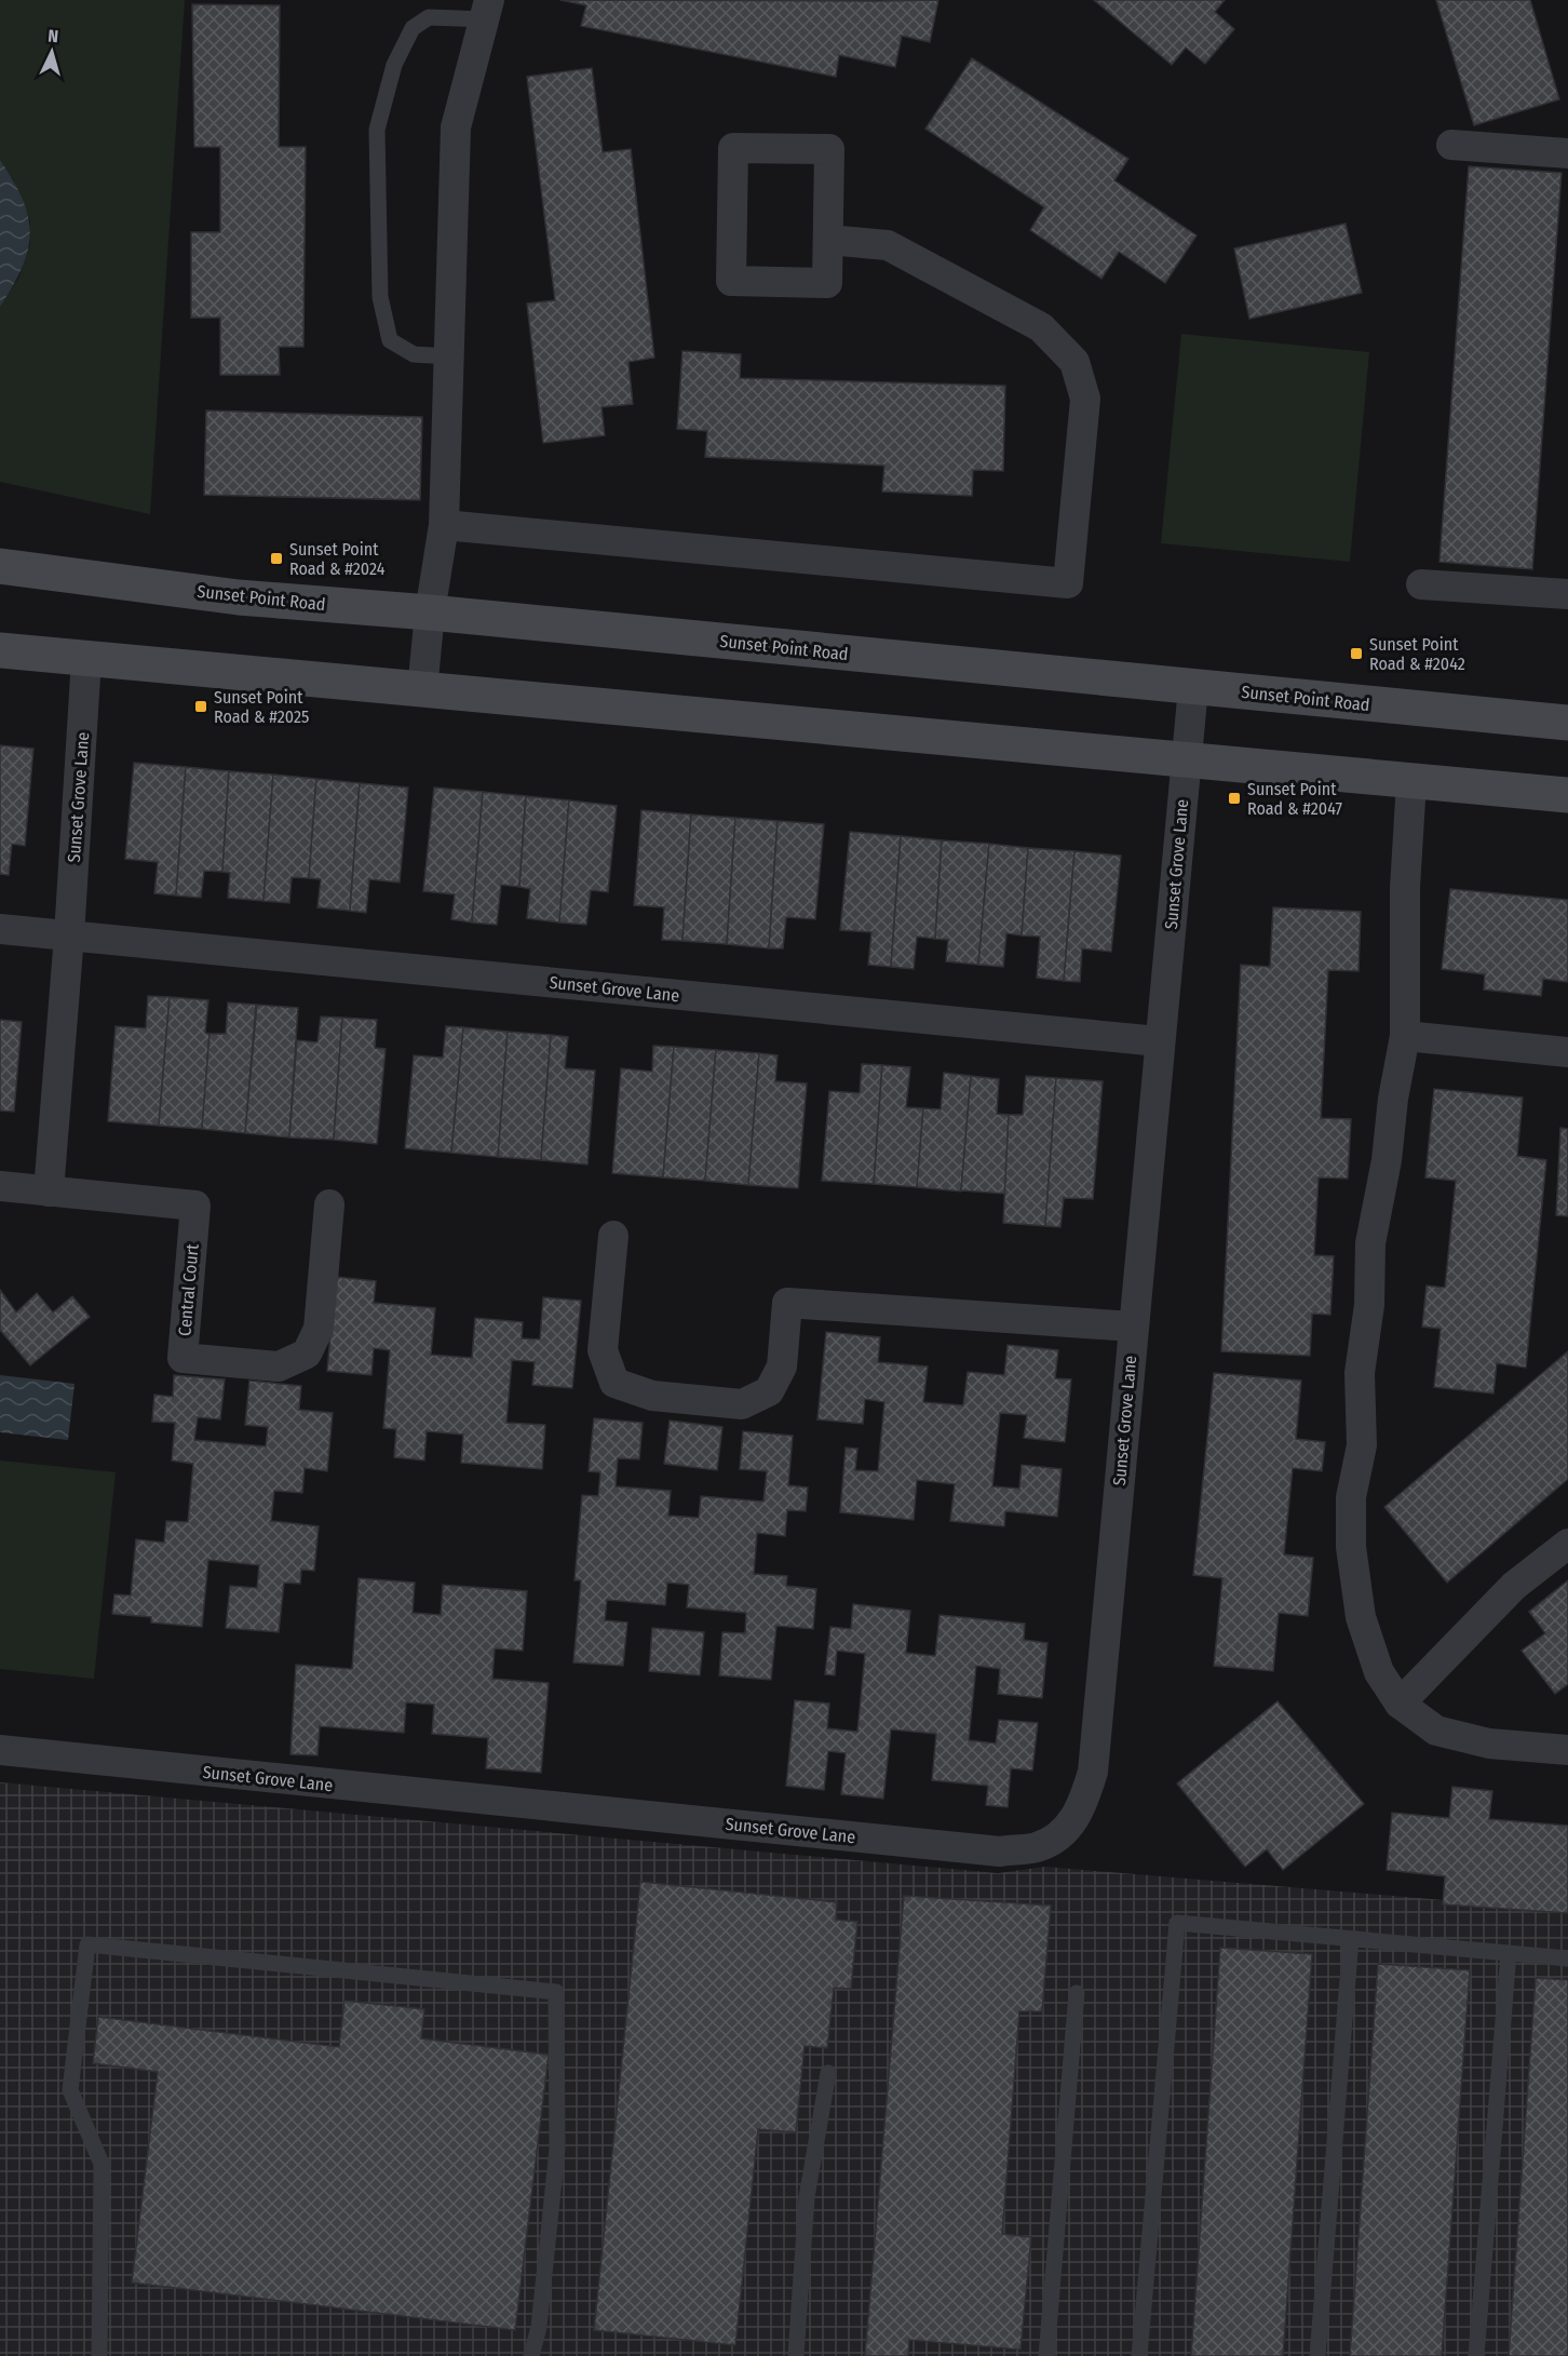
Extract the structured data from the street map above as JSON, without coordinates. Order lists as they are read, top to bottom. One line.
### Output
{"streets":{"main road":["Sunset Point Road"],"street":["Sunset Grove Lane","Central Court"]},"crossings":[["Sunset Point Road","Sunset Grove Lane"]],"places":{"transit":["Sunset Point Road & #2024","Sunset Point Road & #2042","Sunset Point Road & #2025","Sunset Point Road & #2047"]},"north":"top"}
